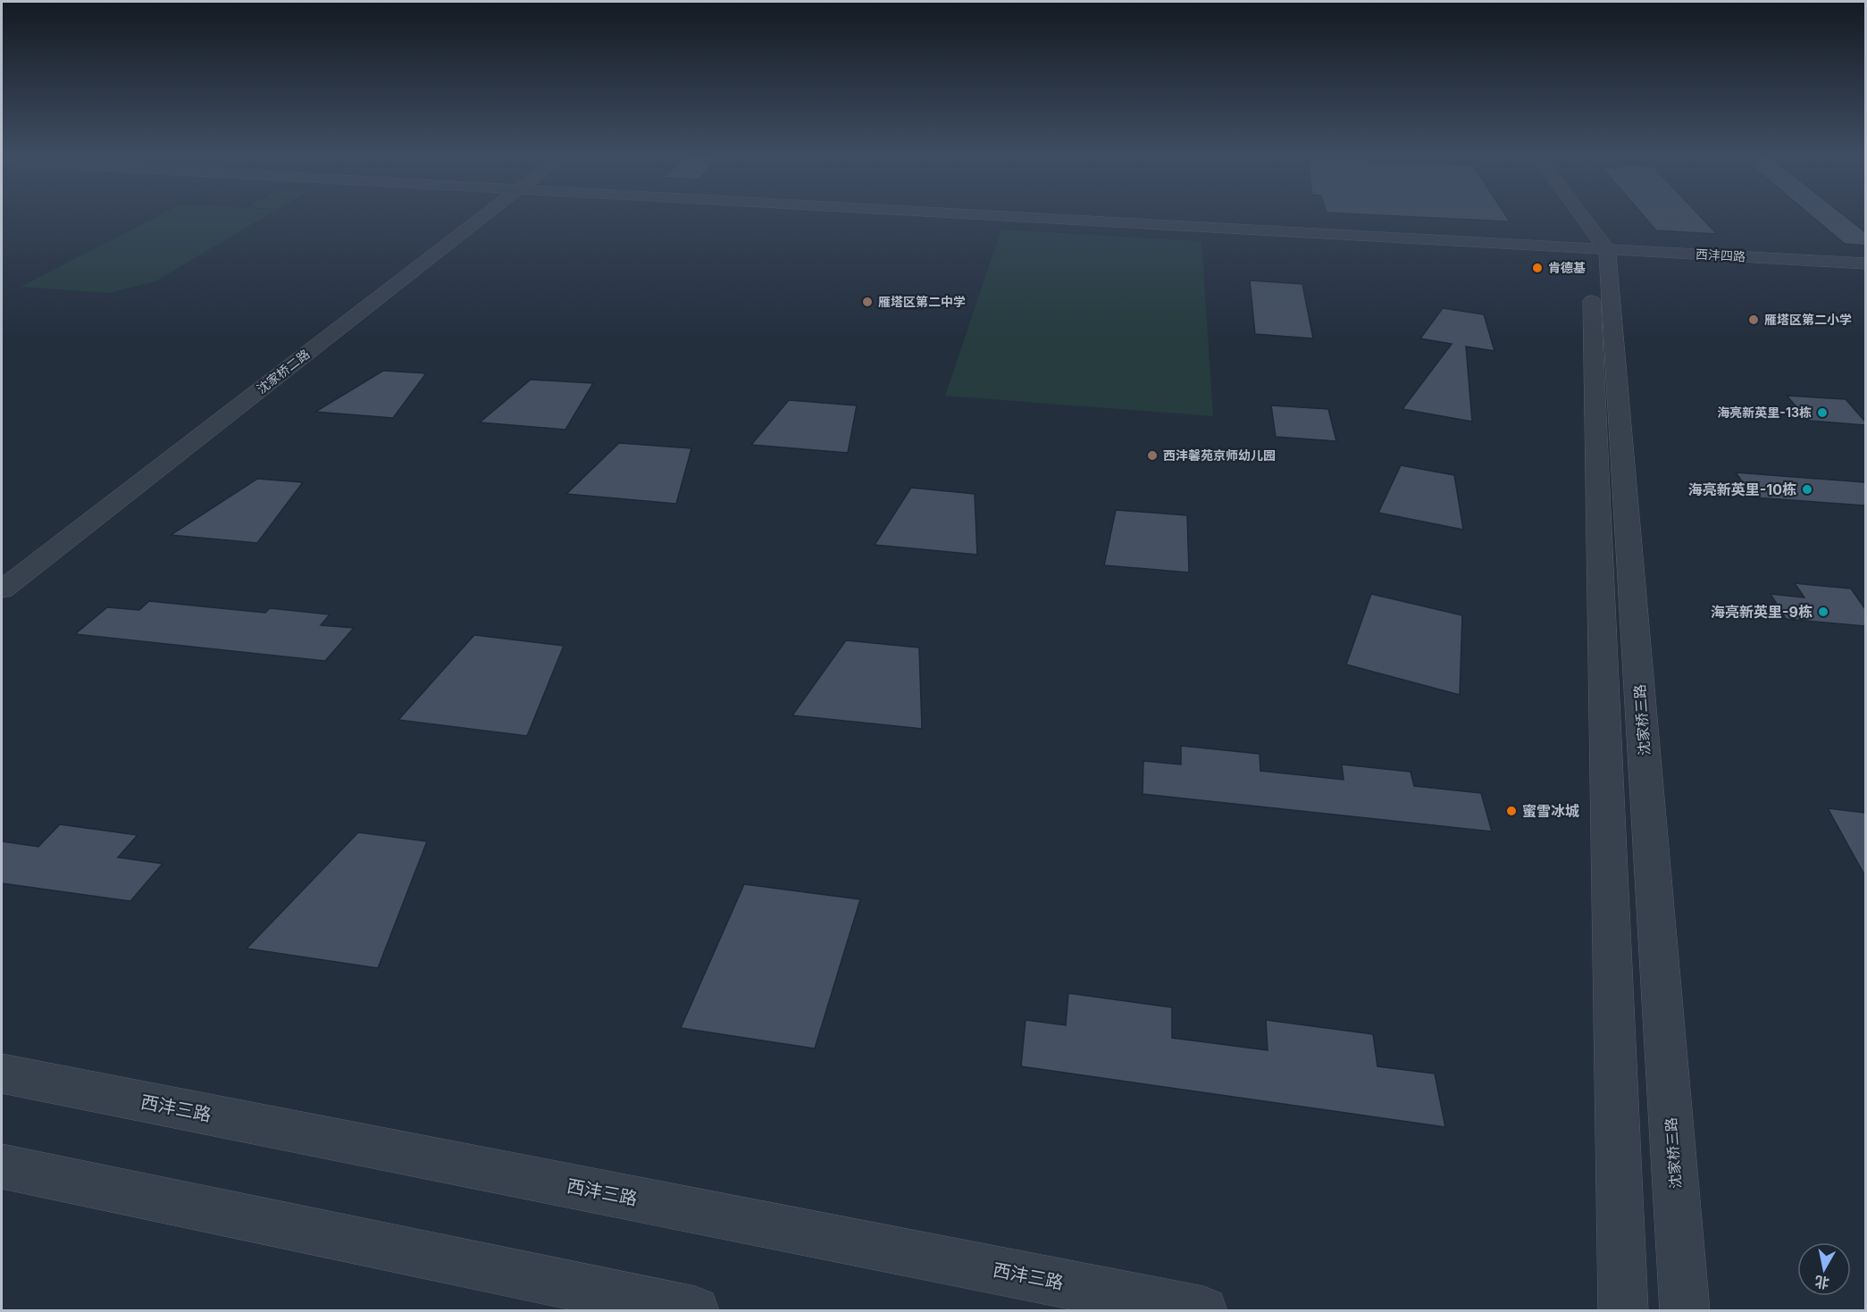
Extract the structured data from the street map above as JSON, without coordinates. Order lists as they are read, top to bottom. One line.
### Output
{"streets":{"street":["西沣四路","沈家桥二路","沈家桥三路","西沣三路"]},"crossings":[["西沣四路","沈家桥三路"]],"places":["肯德基","雁塔区第二中学","雁塔区第二小学","海亮新英里-13栋","西沣馨苑京师幼儿园","海亮新英里-10栋","海亮新英里-9栋","蜜雪冰城"],"north":"bottom"}
